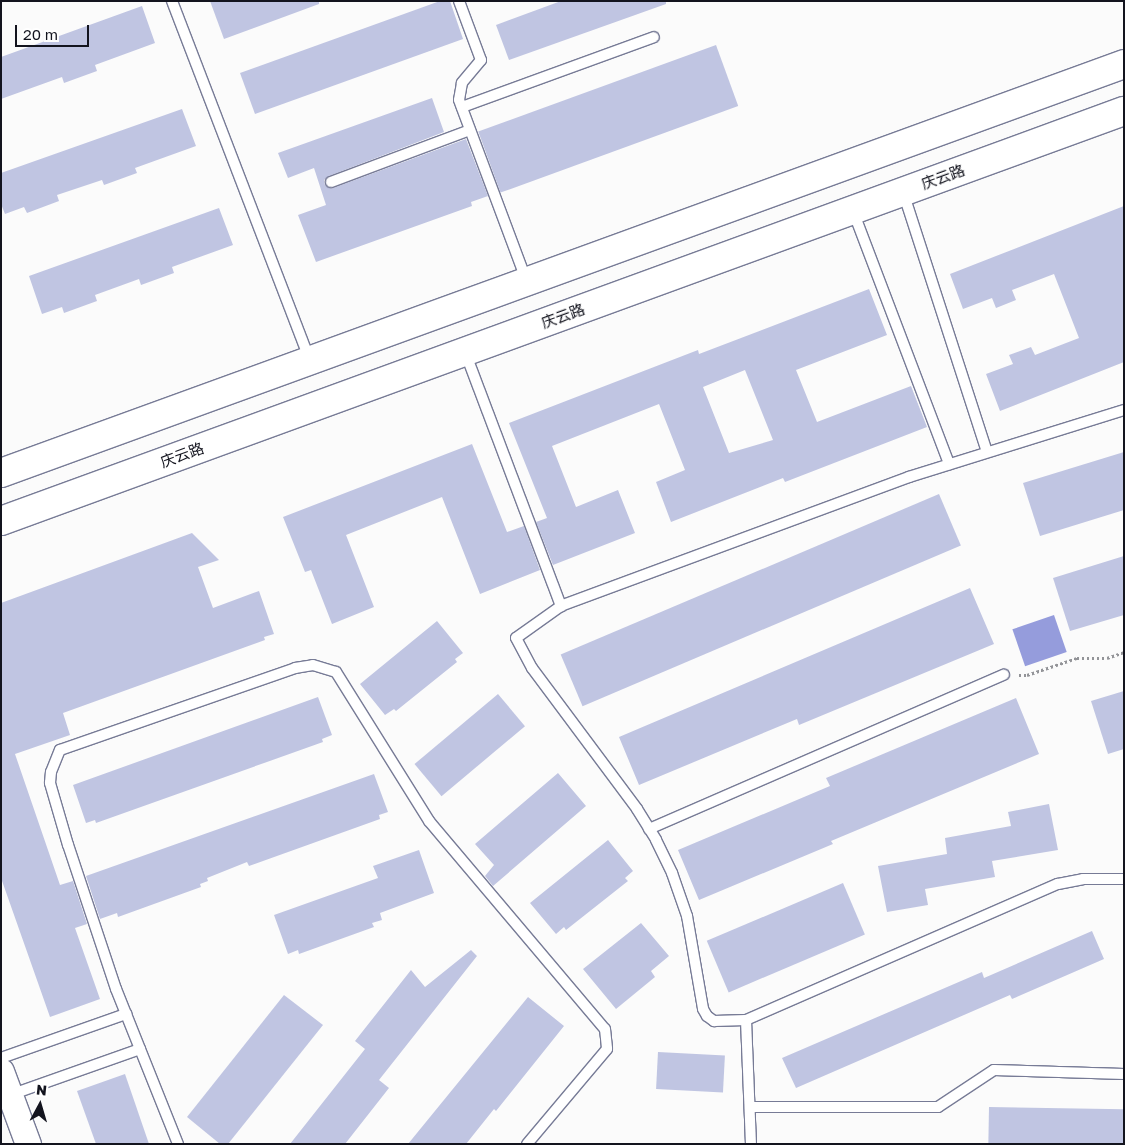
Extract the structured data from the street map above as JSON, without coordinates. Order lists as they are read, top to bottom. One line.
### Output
{"streets":{"main road":["庆云路"]},"scale_bar":"20 m","north":"top"}
